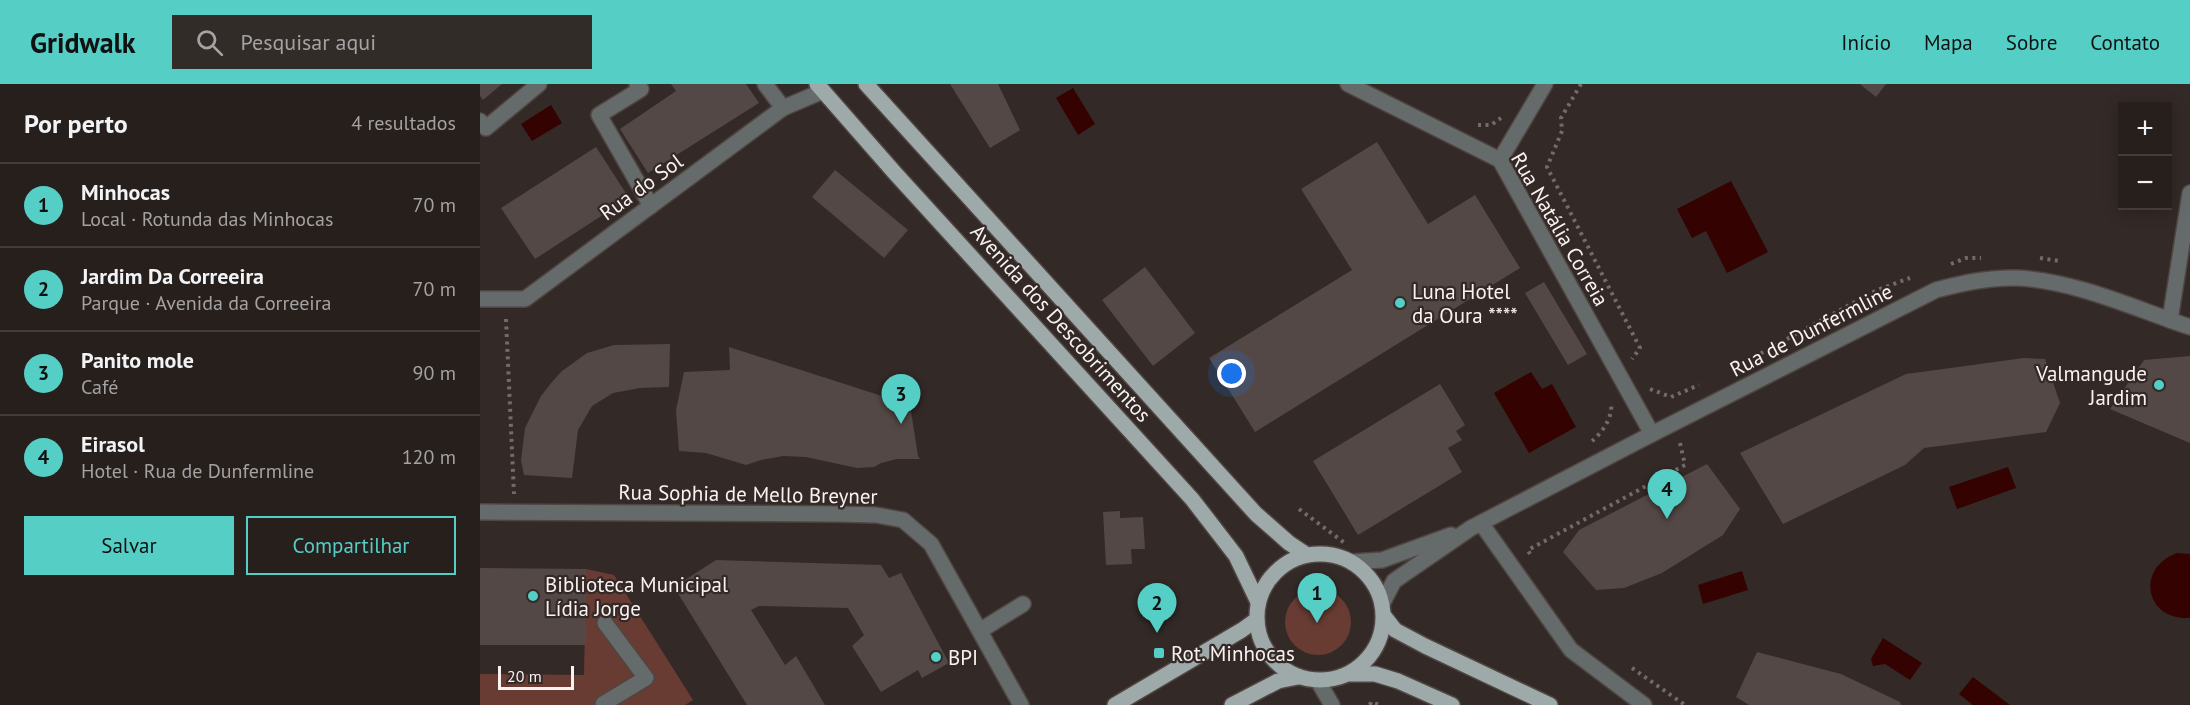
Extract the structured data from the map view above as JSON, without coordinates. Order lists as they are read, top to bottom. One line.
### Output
{"streets":{"main road":["Avenida dos Descobrimentos"],"street":["Rua do Sol","Rua Natália Correia","Rua de Dunfermline","Rua Sophia de Mello Breyner"]},"crossings":[["Rua do Sol","Avenida dos Descobrimentos"],["Rua Natália Correia","Rua de Dunfermline"],["Avenida dos Descobrimentos","Rua de Dunfermline"]],"places":{"other":["Luna Hotel da Oura ****","Valmangude Jardim","Biblioteca Municipal Lídia Jorge","BPI"],"transit":["Rot. Minhocas"]},"scale_bar":"20 m","page":{"header":"Gridwalk","search":"Pesquisar aqui","nav":["Início","Mapa","Sobre","Contato"],"heading":["Por perto","4 resultados"],"map_buttons":["+","−"],"list":[{"mark":"1","name":"Minhocas","note":"Local · Rotunda das Minhocas","value":"70 m"},{"mark":"2","name":"Jardim Da Correeira","note":"Parque · Avenida da Correeira","value":"70 m"},{"mark":"3","name":"Panito mole","note":"Café","value":"90 m"},{"mark":"4","name":"Eirasol","note":"Hotel · Rua de Dunfermline","value":"120 m"}],"pins":["3","4","1","2"],"buttons":["Salvar","Compartilhar"],"scale":"20 m"}}
